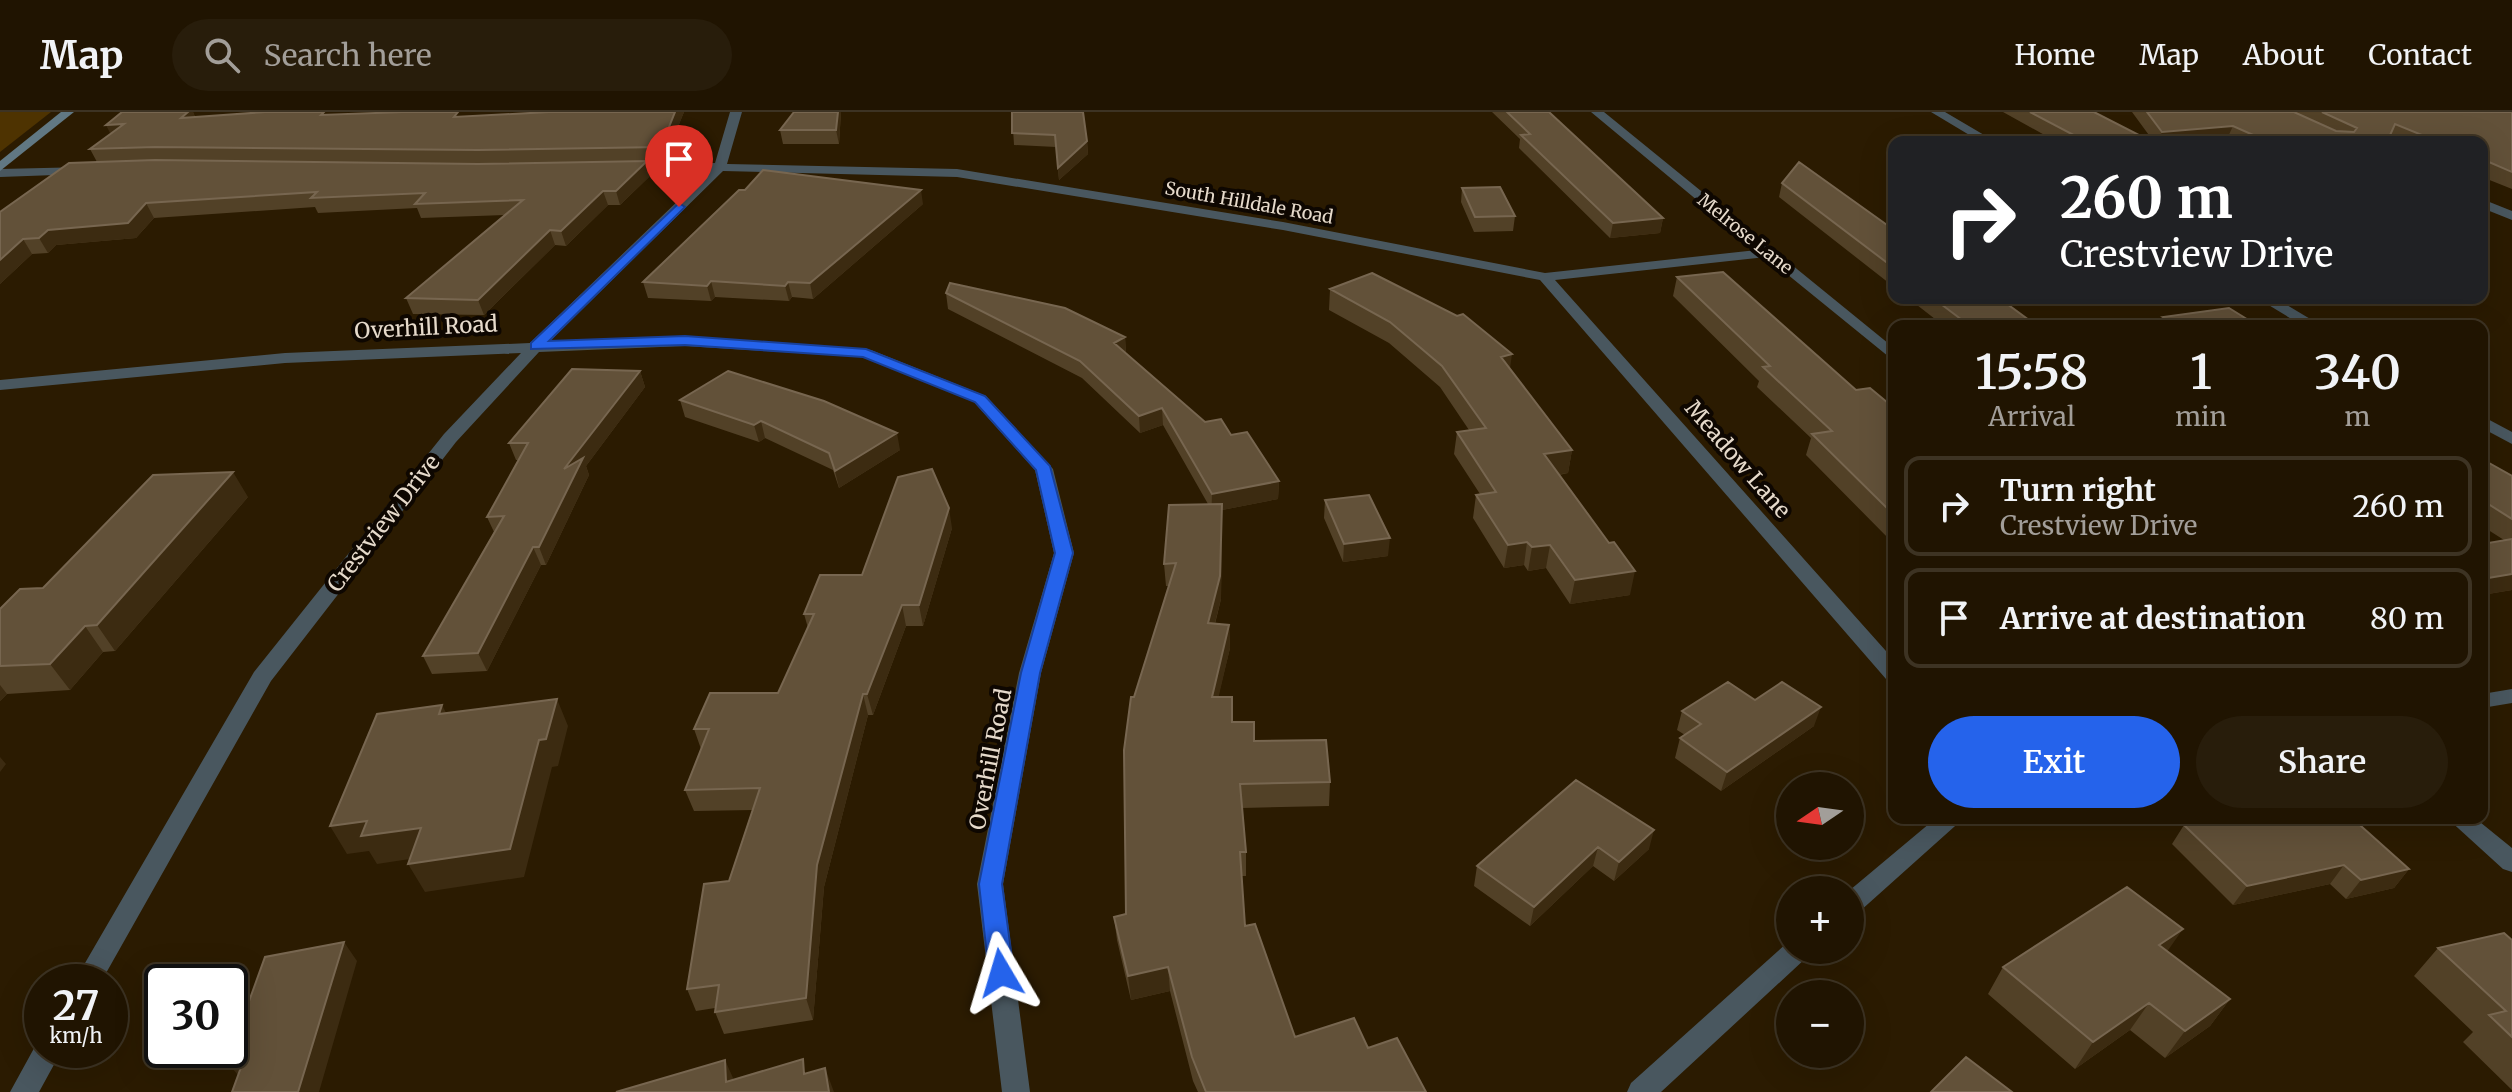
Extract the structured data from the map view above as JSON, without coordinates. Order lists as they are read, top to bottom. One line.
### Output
{"streets":{"street":["South Hilldale Road","Melrose Lane","Overhill Road","Meadow Lane","Crestview Drive"]},"crossings":[["South Hilldale Road","Melrose Lane"],["South Hilldale Road","Meadow Lane"],["South Hilldale Road","Crestview Drive"],["Overhill Road","Crestview Drive"]],"north":"left","page":{"header":"Map","search":"Search here","nav":["Home","Map","About","Contact"],"turn":["260 m","Crestview Drive"],"eta":["15:58","Arrival","1","min","340","m"],"list":[{"name":"Turn right","note":"Crestview Drive","value":"260 m"},{"name":"Arrive at destination","value":"80 m"}],"buttons":["Exit","Share"],"map_buttons":["+","−"],"speed":"27 km/h","limit":"30"}}
